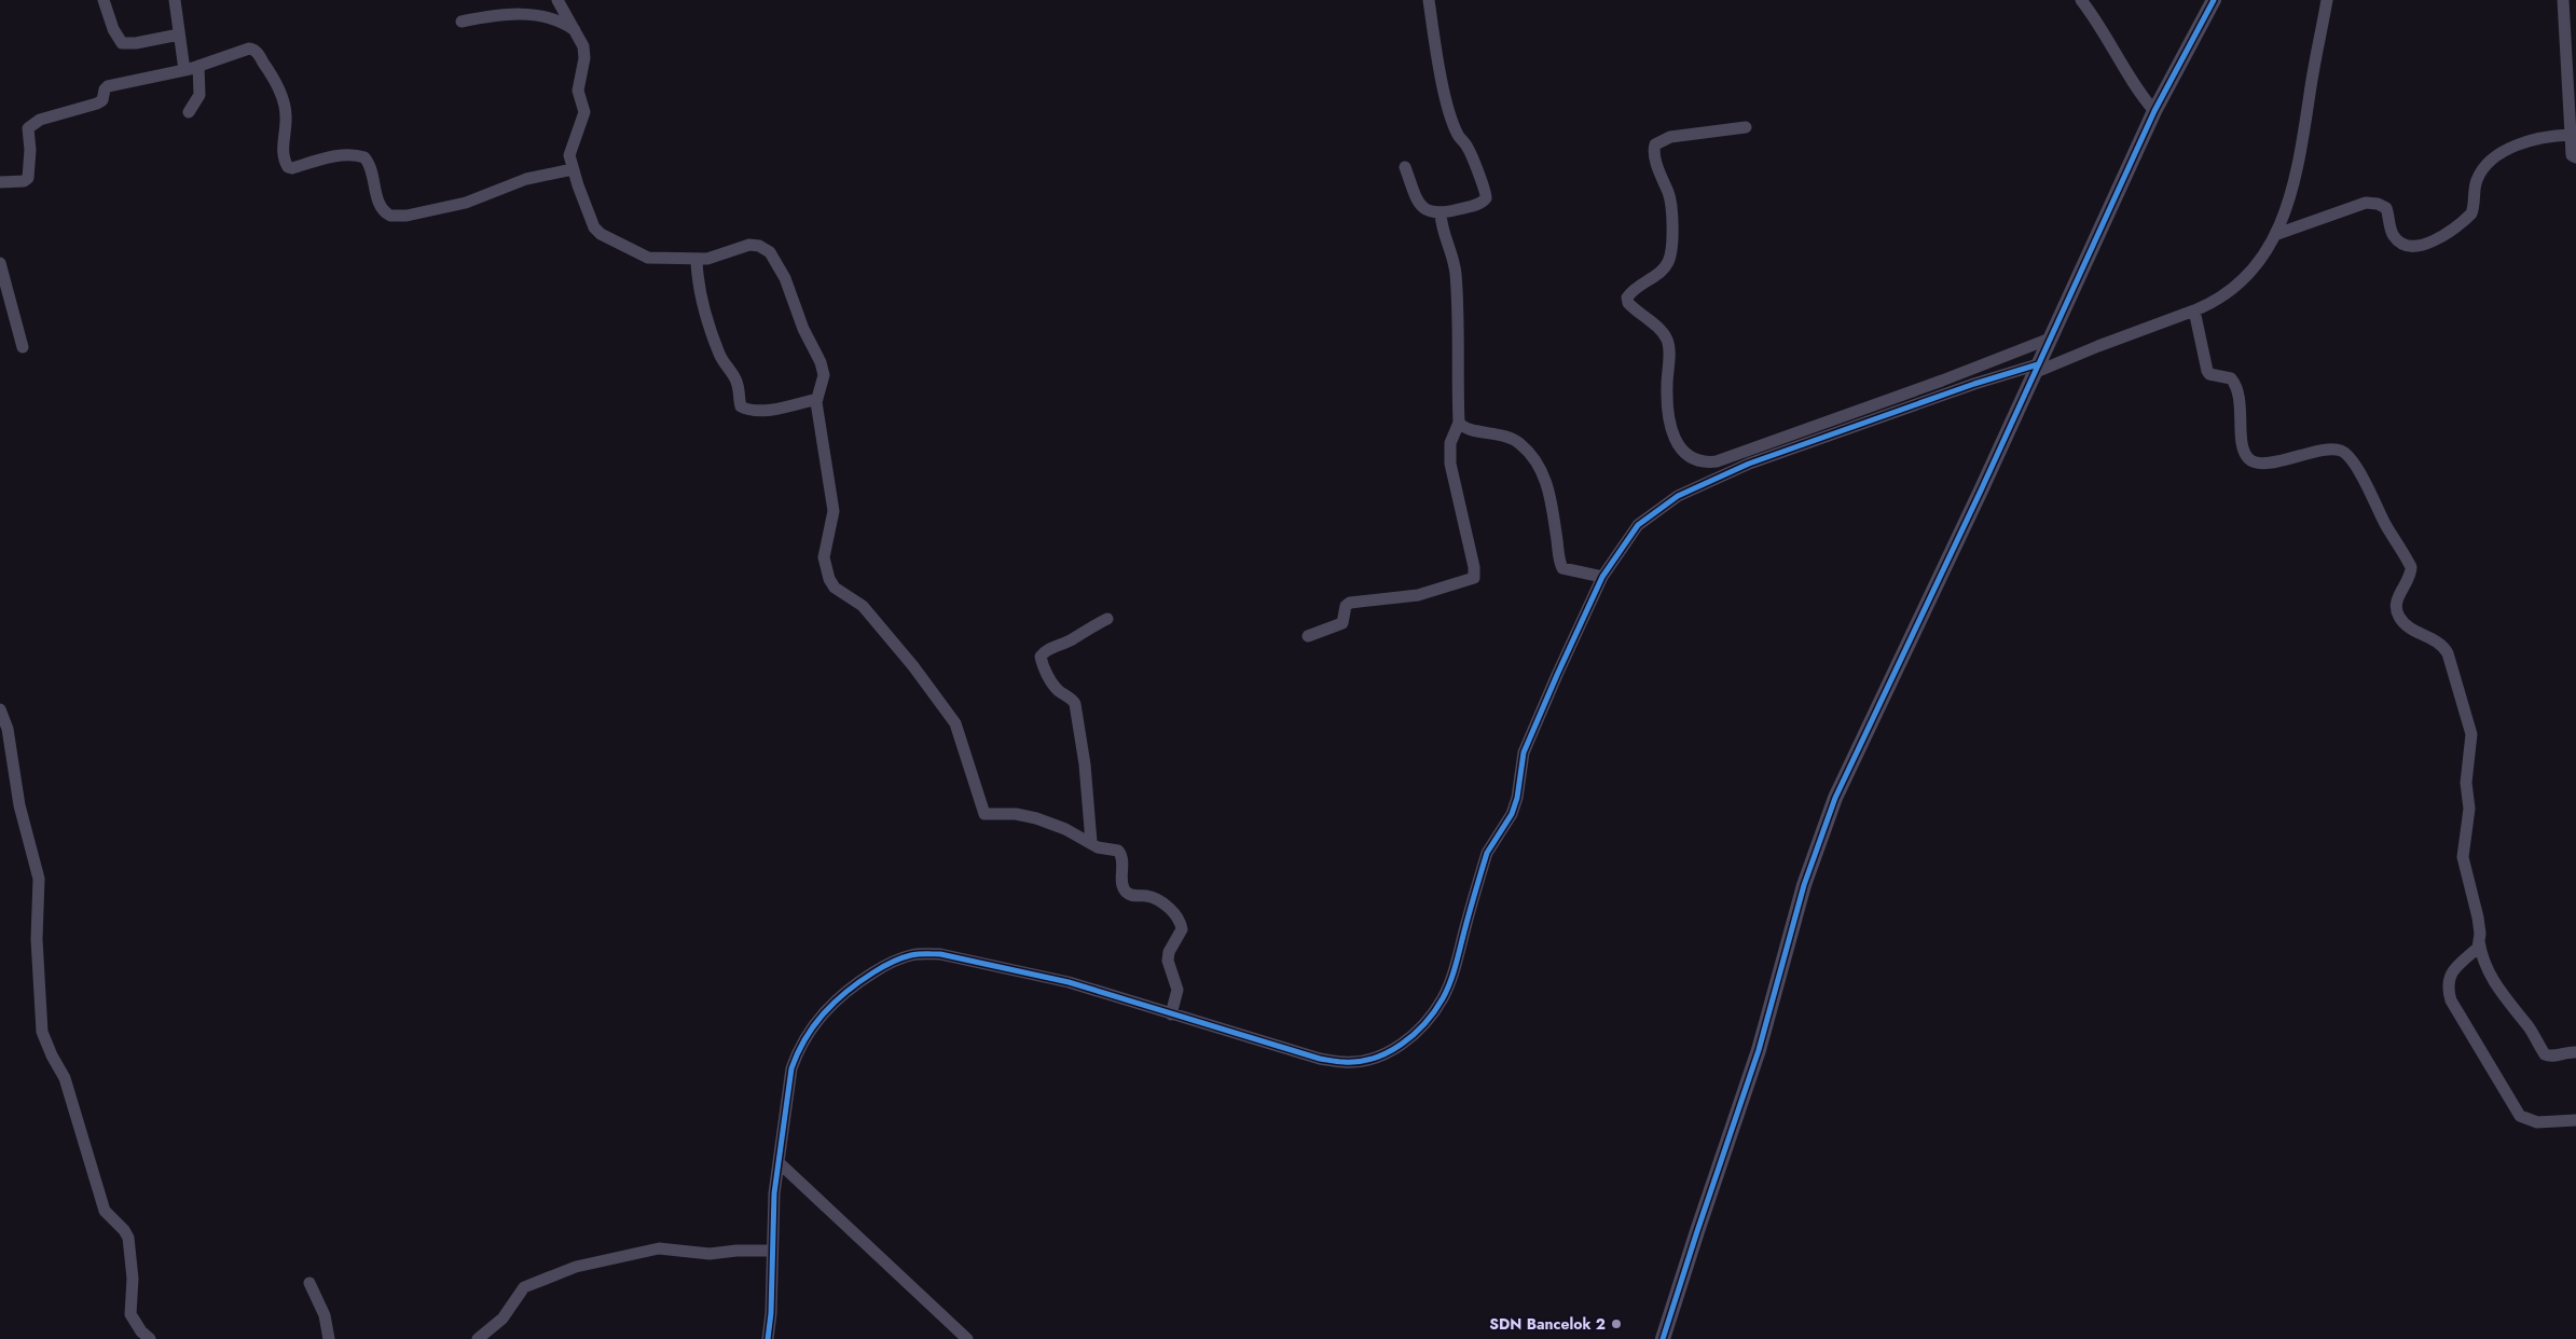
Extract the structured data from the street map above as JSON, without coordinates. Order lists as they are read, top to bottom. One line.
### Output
{"places":["SDN Bancelok 2"]}
